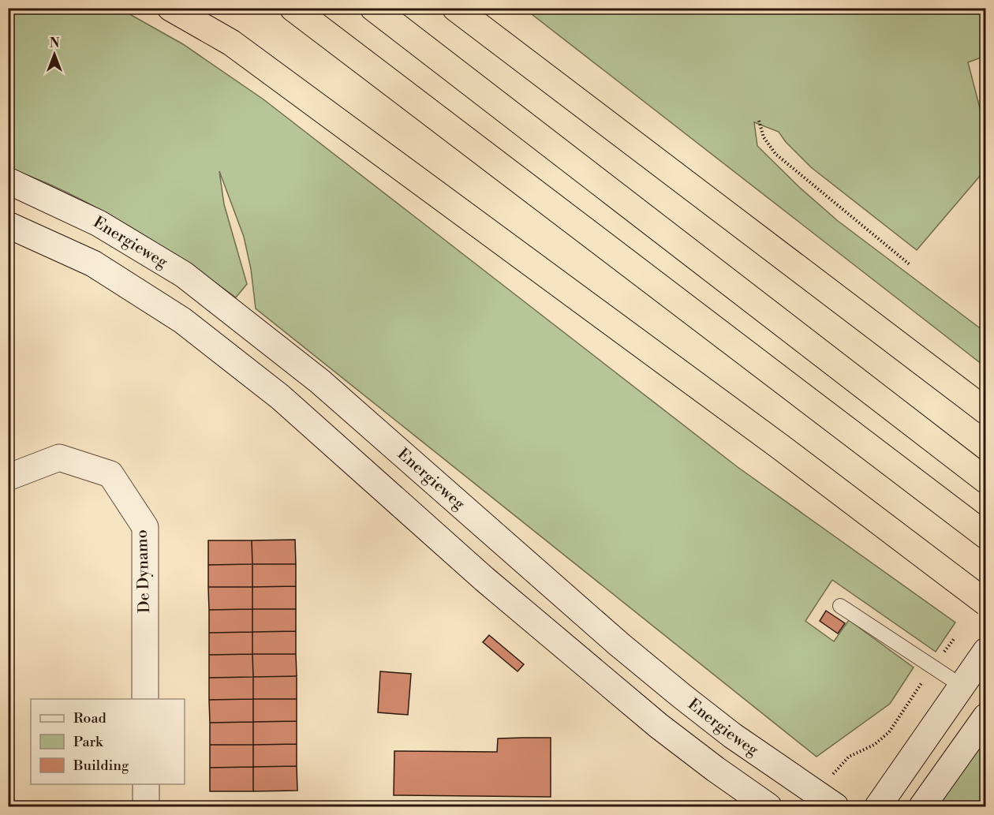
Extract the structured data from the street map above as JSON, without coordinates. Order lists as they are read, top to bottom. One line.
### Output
{"streets":{"main road":["Energieweg","De Dynamo"]},"legend":["Road","Park","Building"],"north":"top"}
